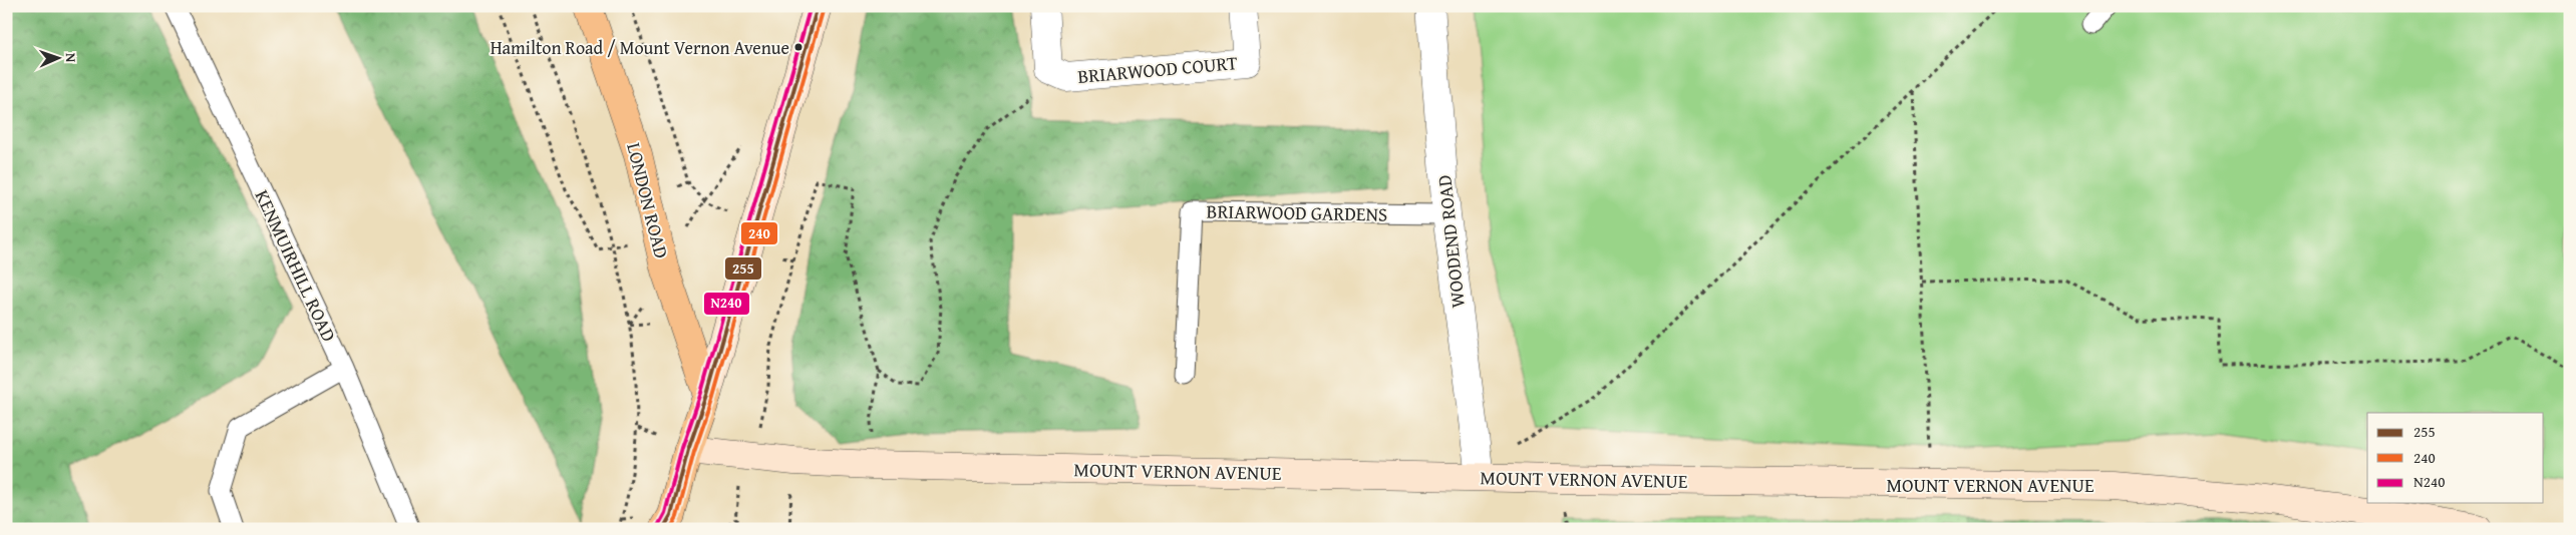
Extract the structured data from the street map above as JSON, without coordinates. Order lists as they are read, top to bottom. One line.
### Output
{"streets":{"main road":["LONDON ROAD","MOUNT VERNON AVENUE"],"street":["BRIARWOOD COURT","WOODEND ROAD"],"lane":["BRIARWOOD GARDENS","KENMUIRHILL ROAD"]},"crossings":[["BRIARWOOD GARDENS","WOODEND ROAD"],["WOODEND ROAD","MOUNT VERNON AVENUE"]],"places":["Hamilton Road / Mount Vernon Avenue"],"lines":["transit line 255","transit line N240","transit line 240"],"legend":["255","240","N240"],"north":"right"}
